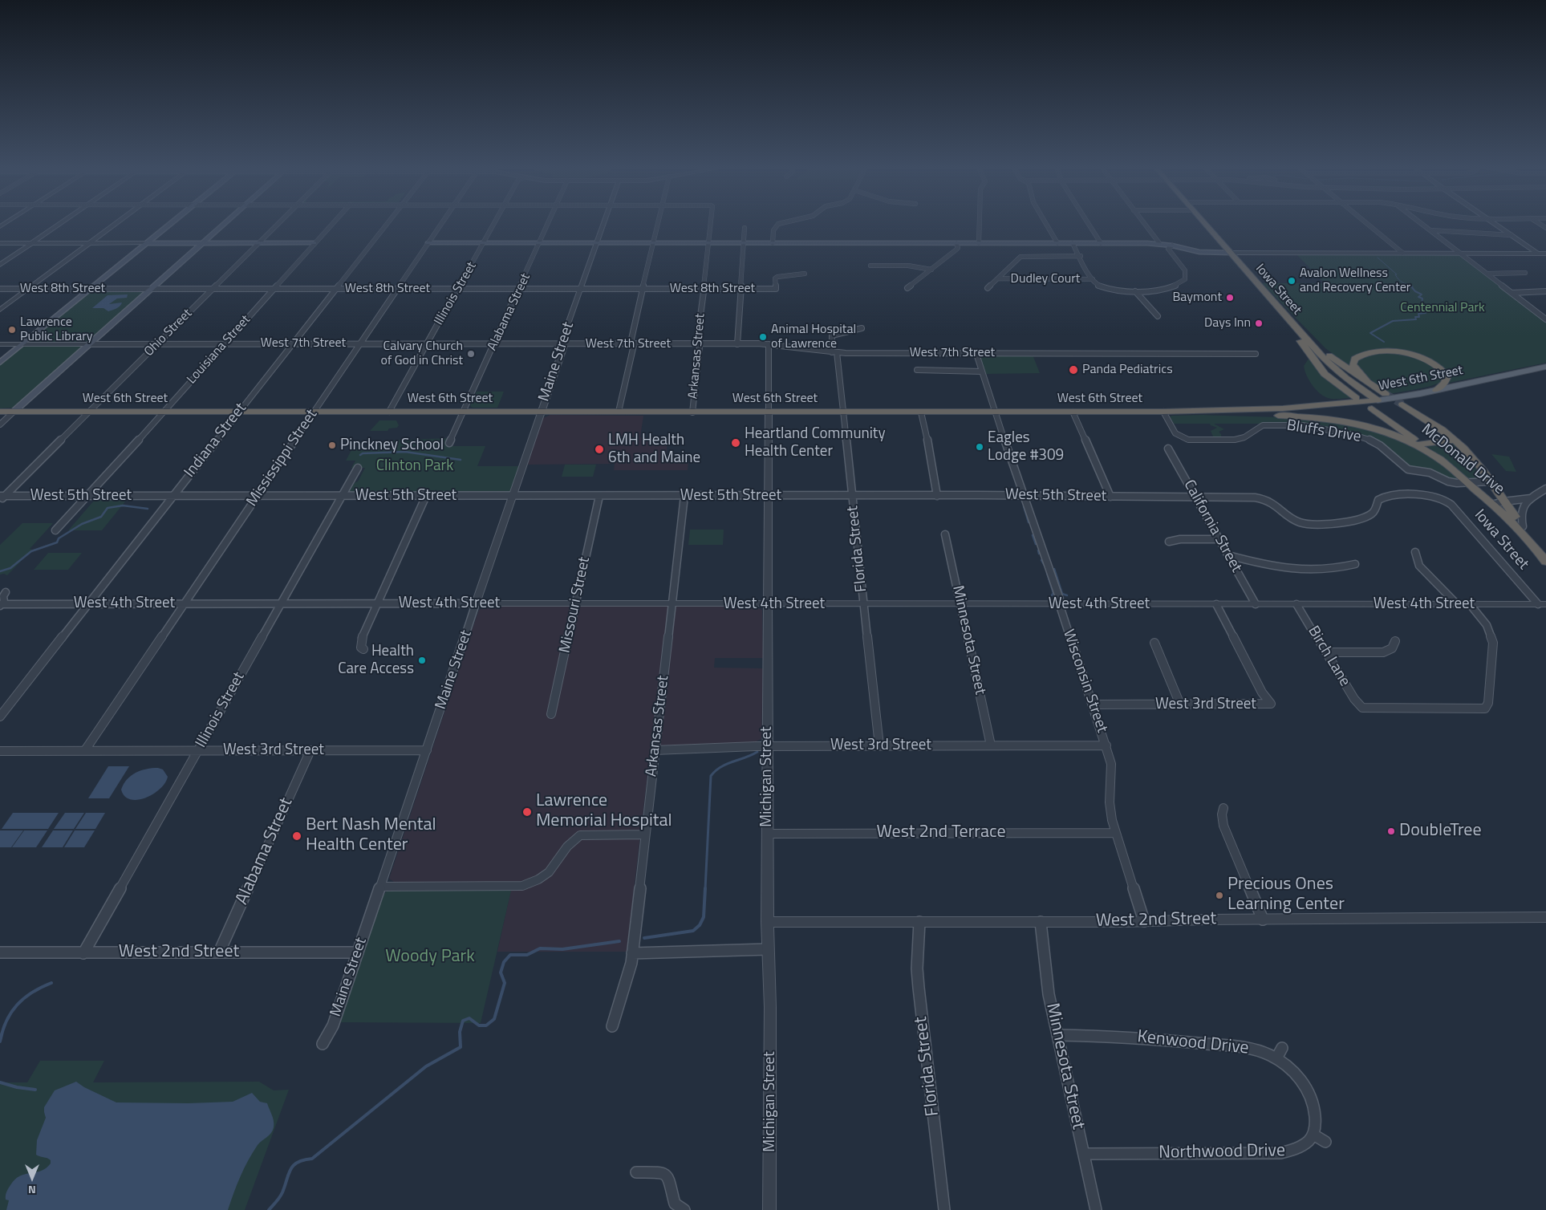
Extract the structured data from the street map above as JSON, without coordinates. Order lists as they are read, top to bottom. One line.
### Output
{"streets":{"highway":["Iowa Street","West 6th Street","McDonald Drive"],"street":["Dudley Court","West 8th Street","Illinois Street","Alabama Street","Ohio Street","West 7th Street","Louisiana Street","Arkansas Street","Maine Street","Bluffs Drive","Indiana Street","Mississippi Street","West 5th Street","California Street","Florida Street","West 4th Street","Missouri Street","Minnesota Street","Birch Lane","Wisconsin Street","West 3rd Street","Michigan Street","West 2nd Terrace","West 2nd Street","Kenwood Drive","Northwood Drive"]},"crossings":[["West 8th Street","Illinois Street"],["West 8th Street","Alabama Street"],["West 8th Street","Ohio Street"],["West 8th Street","Louisiana Street"],["West 8th Street","Arkansas Street"],["West 8th Street","Maine Street"],["West 8th Street","Indiana Street"],["West 8th Street","Mississippi Street"],["Iowa Street","West 6th Street"],["Iowa Street","West 5th Street"],["Iowa Street","West 4th Street"],["Illinois Street","West 7th Street"],["Illinois Street","West 6th Street"],["Illinois Street","West 5th Street"],["Illinois Street","West 4th Street"],["Illinois Street","West 3rd Street"],["Illinois Street","West 2nd Street"],["Alabama Street","West 7th Street"],["Alabama Street","West 6th Street"],["Alabama Street","West 3rd Street"],["Alabama Street","West 2nd Street"],["Ohio Street","West 7th Street"],["Ohio Street","West 6th Street"],["Ohio Street","West 5th Street"],["West 7th Street","Louisiana Street"],["West 7th Street","Arkansas Street"],["West 7th Street","Maine Street"],["West 7th Street","Indiana Street"],["West 7th Street","Mississippi Street"],["West 7th Street","Florida Street"],["West 7th Street","Wisconsin Street"],["West 7th Street","Michigan Street"],["Louisiana Street","West 6th Street"],["Louisiana Street","West 5th Street"],["Arkansas Street","West 6th Street"],["Arkansas Street","West 5th Street"],["Arkansas Street","West 4th Street"],["Arkansas Street","West 3rd Street"],["Maine Street","West 6th Street"],["Maine Street","West 5th Street"],["Maine Street","West 4th Street"],["Maine Street","West 3rd Street"],["Maine Street","West 2nd Street"],["West 6th Street","Bluffs Drive"],["West 6th Street","Indiana Street"],["West 6th Street","Mississippi Street"],["West 6th Street","Florida Street"],["West 6th Street","Wisconsin Street"],["West 6th Street","Michigan Street"],["Bluffs Drive","McDonald Drive"],["Indiana Street","West 5th Street"],["Indiana Street","West 4th Street"],["Mississippi Street","West 5th Street"],["Mississippi Street","West 4th Street"],["Mississippi Street","West 3rd Street"],["West 5th Street","California Street"],["West 5th Street","Florida Street"],["West 5th Street","Missouri Street"],["West 5th Street","Wisconsin Street"],["West 5th Street","Michigan Street"],["California Street","West 4th Street"],["Florida Street","West 4th Street"],["Florida Street","West 3rd Street"],["Florida Street","West 2nd Street"],["West 4th Street","Missouri Street"],["West 4th Street","Minnesota Street"],["West 4th Street","Birch Lane"],["West 4th Street","Wisconsin Street"],["West 4th Street","West 3rd Street"],["West 4th Street","Michigan Street"],["Minnesota Street","West 3rd Street"],["Minnesota Street","West 2nd Street"],["Minnesota Street","Kenwood Drive"],["Minnesota Street","Northwood Drive"],["Wisconsin Street","West 3rd Street"],["Wisconsin Street","West 2nd Terrace"],["Wisconsin Street","West 2nd Street"],["West 3rd Street","Michigan Street"],["Michigan Street","West 2nd Terrace"],["Michigan Street","West 2nd Street"],["Kenwood Drive","Northwood Drive"]],"parks":["Centennial Park","Clinton Park","Woody Park"],"places":["Avalon Wellness and Recovery Center","Baymont","Days Inn","Lawrence Public Library","Animal Hospital of Lawrence","Calvary Church of God in Christ","Panda Pediatrics","Heartland Community Health Center","Pinckney School","Eagles Lodge #309","LMH Health 6th and Maine","Health Care Access","Lawrence Memorial Hospital","DoubleTree","Bert Nash Mental Health Center","Precious Ones Learning Center"],"north":"bottom"}
